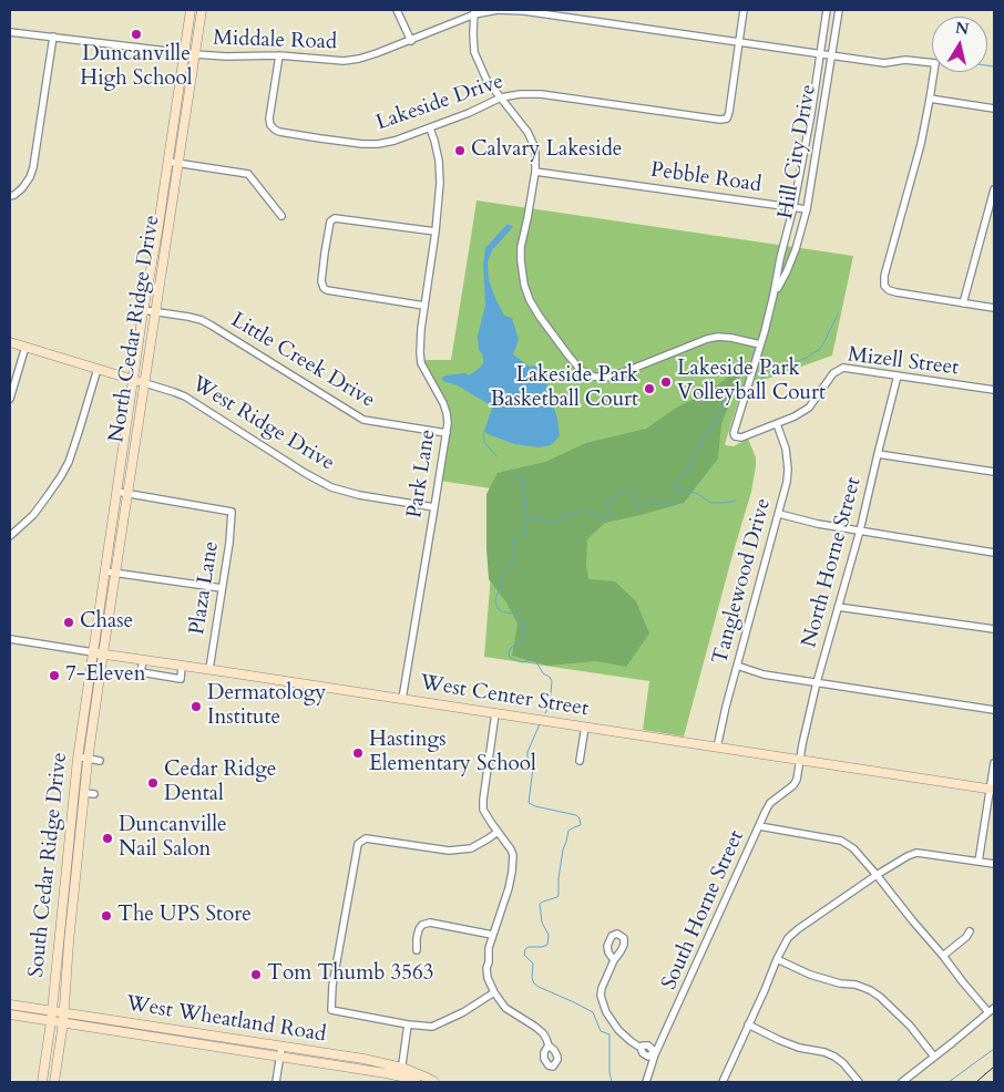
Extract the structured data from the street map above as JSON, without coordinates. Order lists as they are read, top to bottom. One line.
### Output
{"streets":{"main road":["North Cedar Ridge Drive","West Ridge Drive","West Center Street","South Cedar Ridge Drive","West Wheatland Road"],"street":["Middale Road","Lakeside Drive","Hill City Drive","Pebble Road","Little Creek Drive","Mizell Street","Park Lane","North Horne Street","Tanglewood Drive","Plaza Lane","South Horne Street"]},"crossings":[["Middale Road","Lakeside Drive"],["Middale Road","Hill City Drive"],["Middale Road","North Cedar Ridge Drive"],["Lakeside Drive","Park Lane"],["Hill City Drive","Pebble Road"],["Hill City Drive","Mizell Street"],["North Cedar Ridge Drive","Little Creek Drive"],["North Cedar Ridge Drive","West Ridge Drive"],["North Cedar Ridge Drive","Plaza Lane"],["North Cedar Ridge Drive","West Center Street"],["North Cedar Ridge Drive","South Cedar Ridge Drive"],["Little Creek Drive","Park Lane"],["Mizell Street","North Horne Street"],["Mizell Street","Tanglewood Drive"],["West Ridge Drive","Park Lane"],["Park Lane","West Center Street"],["North Horne Street","West Center Street"],["North Horne Street","South Horne Street"],["Tanglewood Drive","West Center Street"],["Plaza Lane","West Center Street"],["West Center Street","South Cedar Ridge Drive"],["West Center Street","South Horne Street"],["South Cedar Ridge Drive","West Wheatland Road"]],"places":["Duncanville High School","Calvary Lakeside","Lakeside Park Volleyball Court","Lakeside Park Basketball Court","Chase","7-Eleven","Dermatology Institute","Hastings Elementary School","Cedar Ridge Dental","Duncanville Nail Salon","The UPS Store","Tom Thumb 3563"],"north":"top"}
